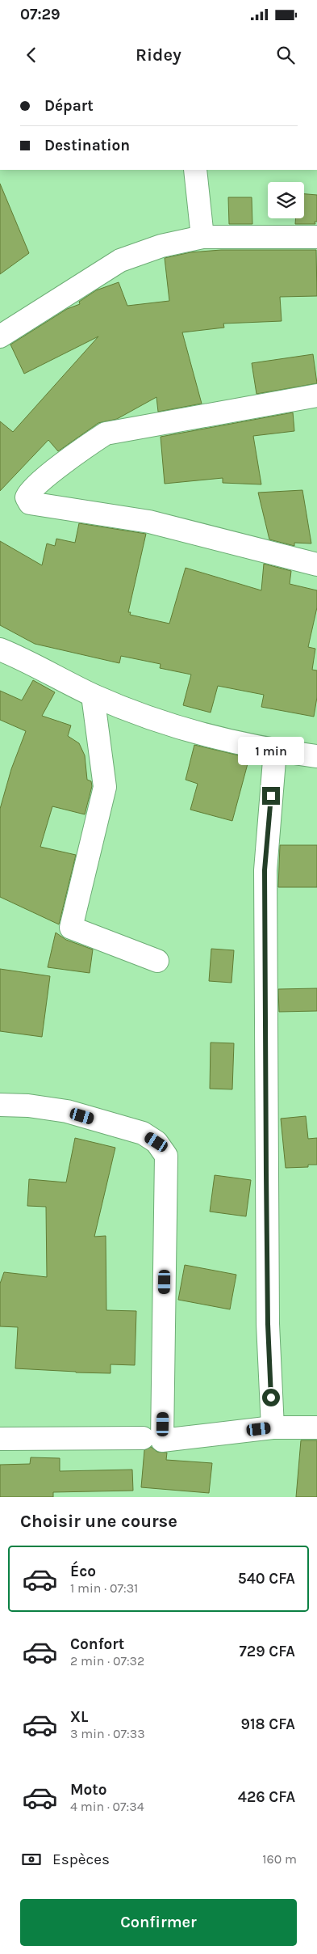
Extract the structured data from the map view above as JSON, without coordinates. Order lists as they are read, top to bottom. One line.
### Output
{"page":{"status":"07:29","header":"Ridey","banner":["Départ","Destination"],"bubble":"1 min","heading":"Choisir une course","list":[{"name":"Éco","note":"1 min · 07:31","value":"540 CFA"},{"name":"Confort","note":"2 min · 07:32","value":"729 CFA"},{"name":"XL","note":"3 min · 07:33","value":"918 CFA"},{"name":"Moto","note":"4 min · 07:34","value":"426 CFA"}],"pay":["Espèces","160 m"],"buttons":"Confirmer"}}
